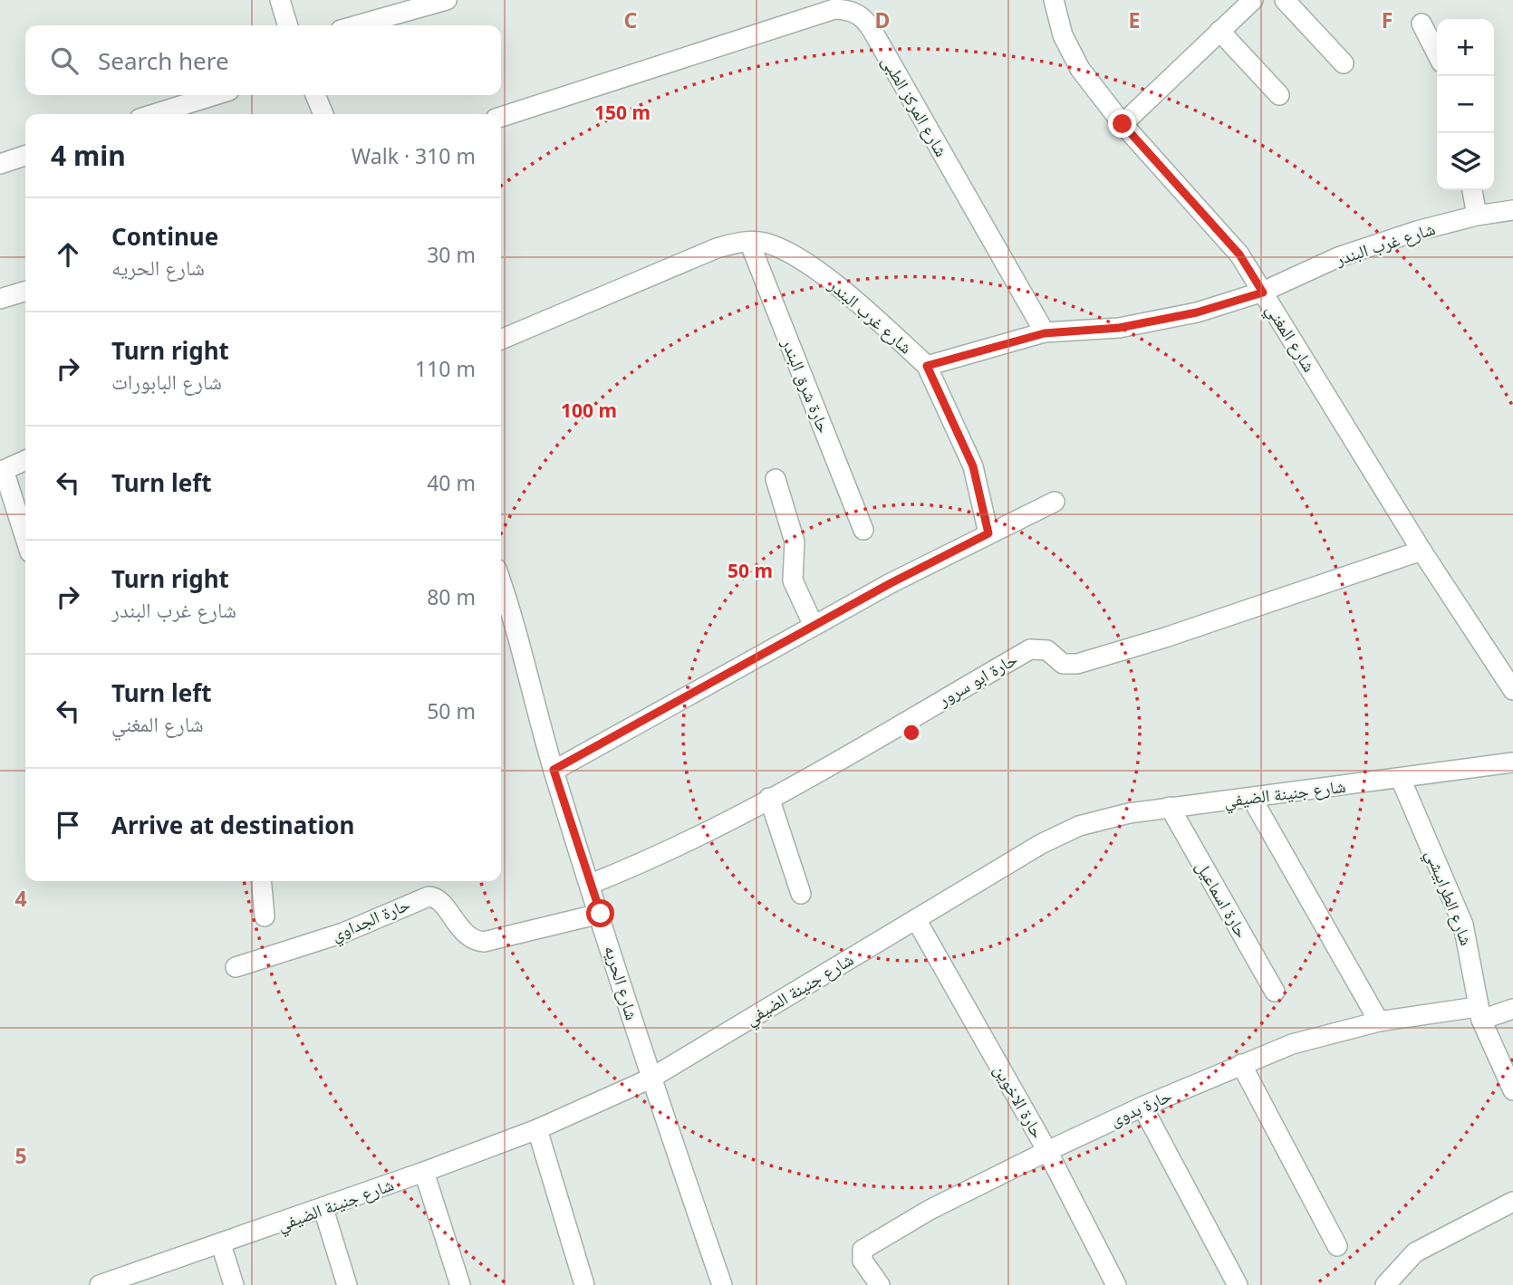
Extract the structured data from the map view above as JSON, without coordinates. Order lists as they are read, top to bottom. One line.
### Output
{"streets":{"street":["شارع المركز الطبى","شارع غرب البندر","شارع المغني","حارة شرق البندر","حارة ابو سرور","شارع جنينة الضيفي","شارع الطرابيشي","حارة اسماعيل","حارة الجداوي","شارع الحريه","حارة الاخوين","حارة بدوى"]},"crossings":[["شارع المركز الطبى","شارع غرب البندر"],["شارع غرب البندر","شارع المغني"],["شارع غرب البندر","حارة شرق البندر"],["شارع المغني","حارة ابو سرور"],["حارة ابو سرور","شارع الحريه"],["شارع جنينة الضيفي","شارع الطرابيشي"],["شارع جنينة الضيفي","حارة اسماعيل"],["شارع جنينة الضيفي","شارع الحريه"],["شارع جنينة الضيفي","حارة الاخوين"],["شارع الطرابيشي","حارة بدوى"],["حارة الجداوي","شارع الحريه"],["حارة الاخوين","حارة بدوى"]],"page":{"map_buttons":["+","−"],"search":"Search here","heading":["4 min","Walk · 310 m"],"list":[["Continue","شارع الحريه","30 m"],["Turn right","شارع البابورات","110 m"],["Turn left","40 m"],["Turn right","شارع غرب البندر","80 m"],["Turn left","شارع المغني","50 m"],"Arrive at destination"]},"grid":{"columns":["C","D","E","F"],"rows":["4","5"]},"rings":["150 m","100 m","50 m"]}
